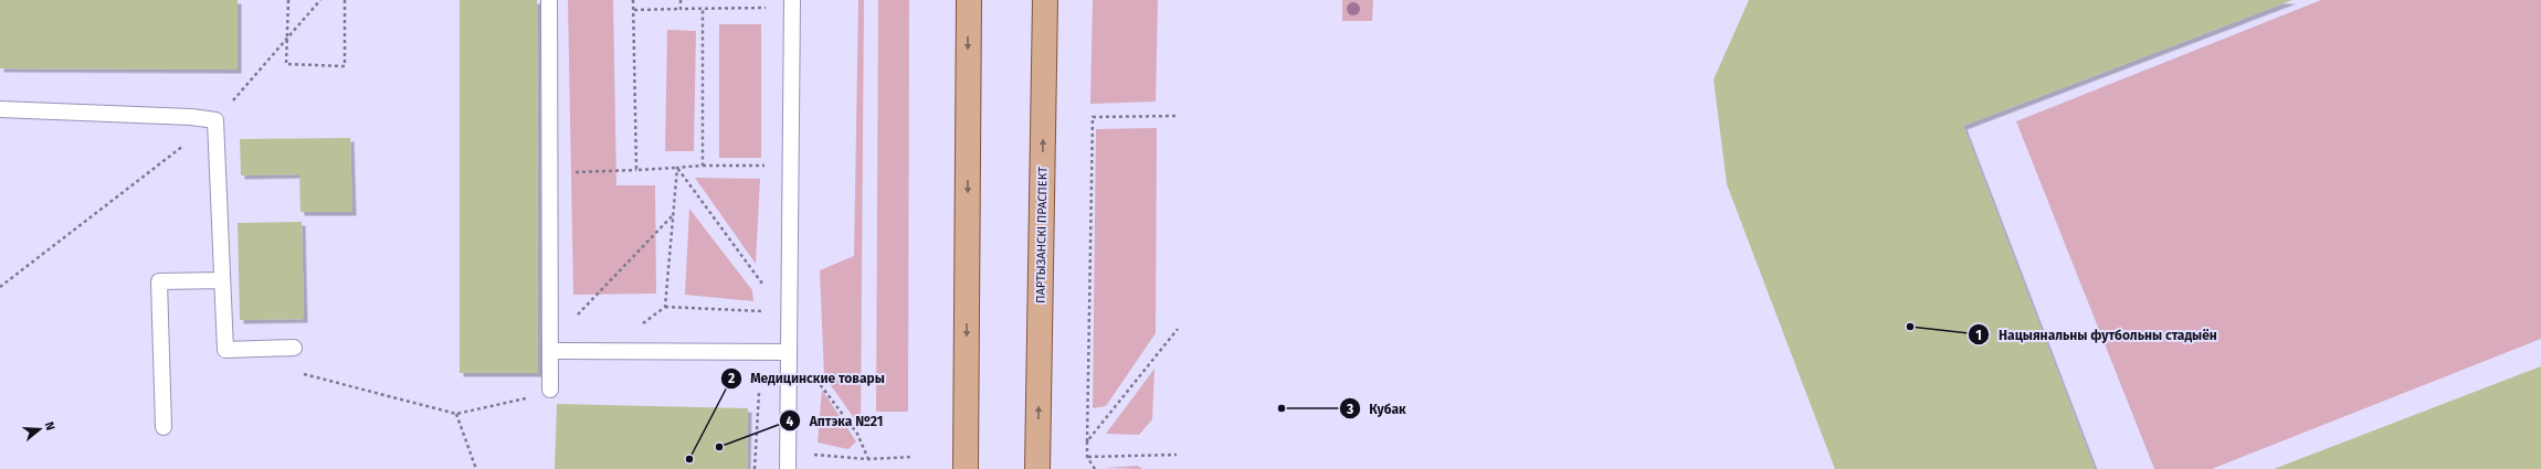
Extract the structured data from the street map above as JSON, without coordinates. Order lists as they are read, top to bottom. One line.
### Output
{"streets":{"main road":["ПАРТЫЗАНСКІ ПРАСПЕКТ"]},"places":["Нацыянальны футбольны стадыён","Кубак","Аптэка №21","Медицинские товары"],"north":"right"}
